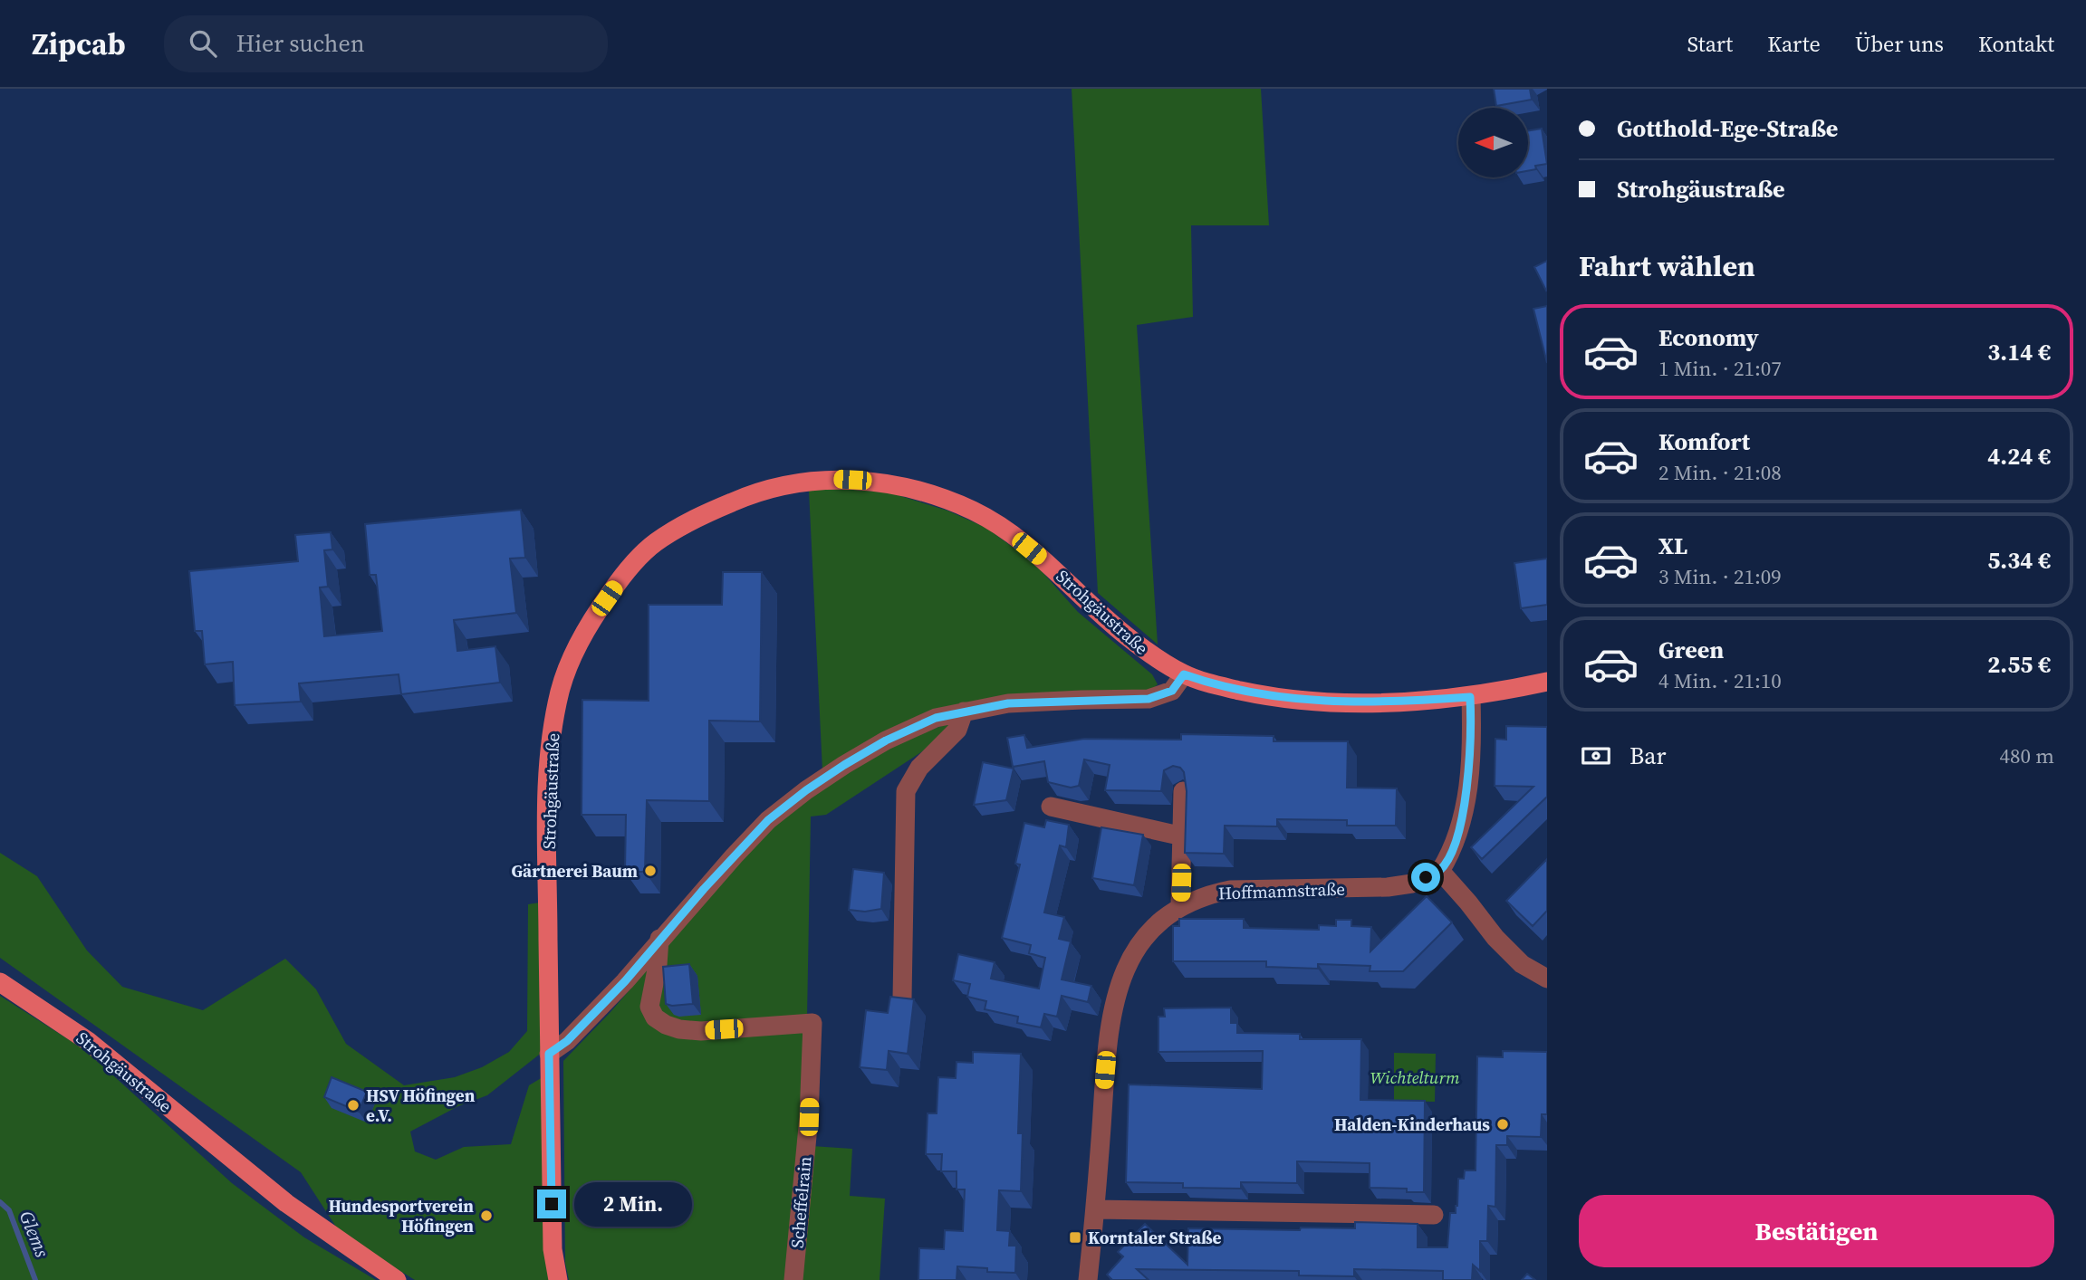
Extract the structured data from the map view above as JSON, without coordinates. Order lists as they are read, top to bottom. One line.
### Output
{"streets":{"main road":["Strohgäustraße"],"street":["Hoffmannstraße","Scheffelrain"]},"water":["Glems"],"parks":["Wichtelturm"],"places":{"other":["Gärtnerei Baum","HSV Höfingen e.V.","Halden-Kinderhaus","Hundesportverein Höfingen"],"transit":["Korntaler Straße"]},"north":"left","page":{"header":"Zipcab","search":"Hier suchen","nav":["Start","Karte","Über uns","Kontakt"],"banner":["Gotthold-Ege-Straße","Strohgäustraße"],"heading":"Fahrt wählen","list":[{"name":"Economy","note":"1 Min. · 21:07","value":"3.14 €"},{"name":"Komfort","note":"2 Min. · 21:08","value":"4.24 €"},{"name":"XL","note":"3 Min. · 21:09","value":"5.34 €"},{"name":"Green","note":"4 Min. · 21:10","value":"2.55 €"}],"pay":["Bar","480 m"],"bubble":"2 Min.","buttons":"Bestätigen"}}
